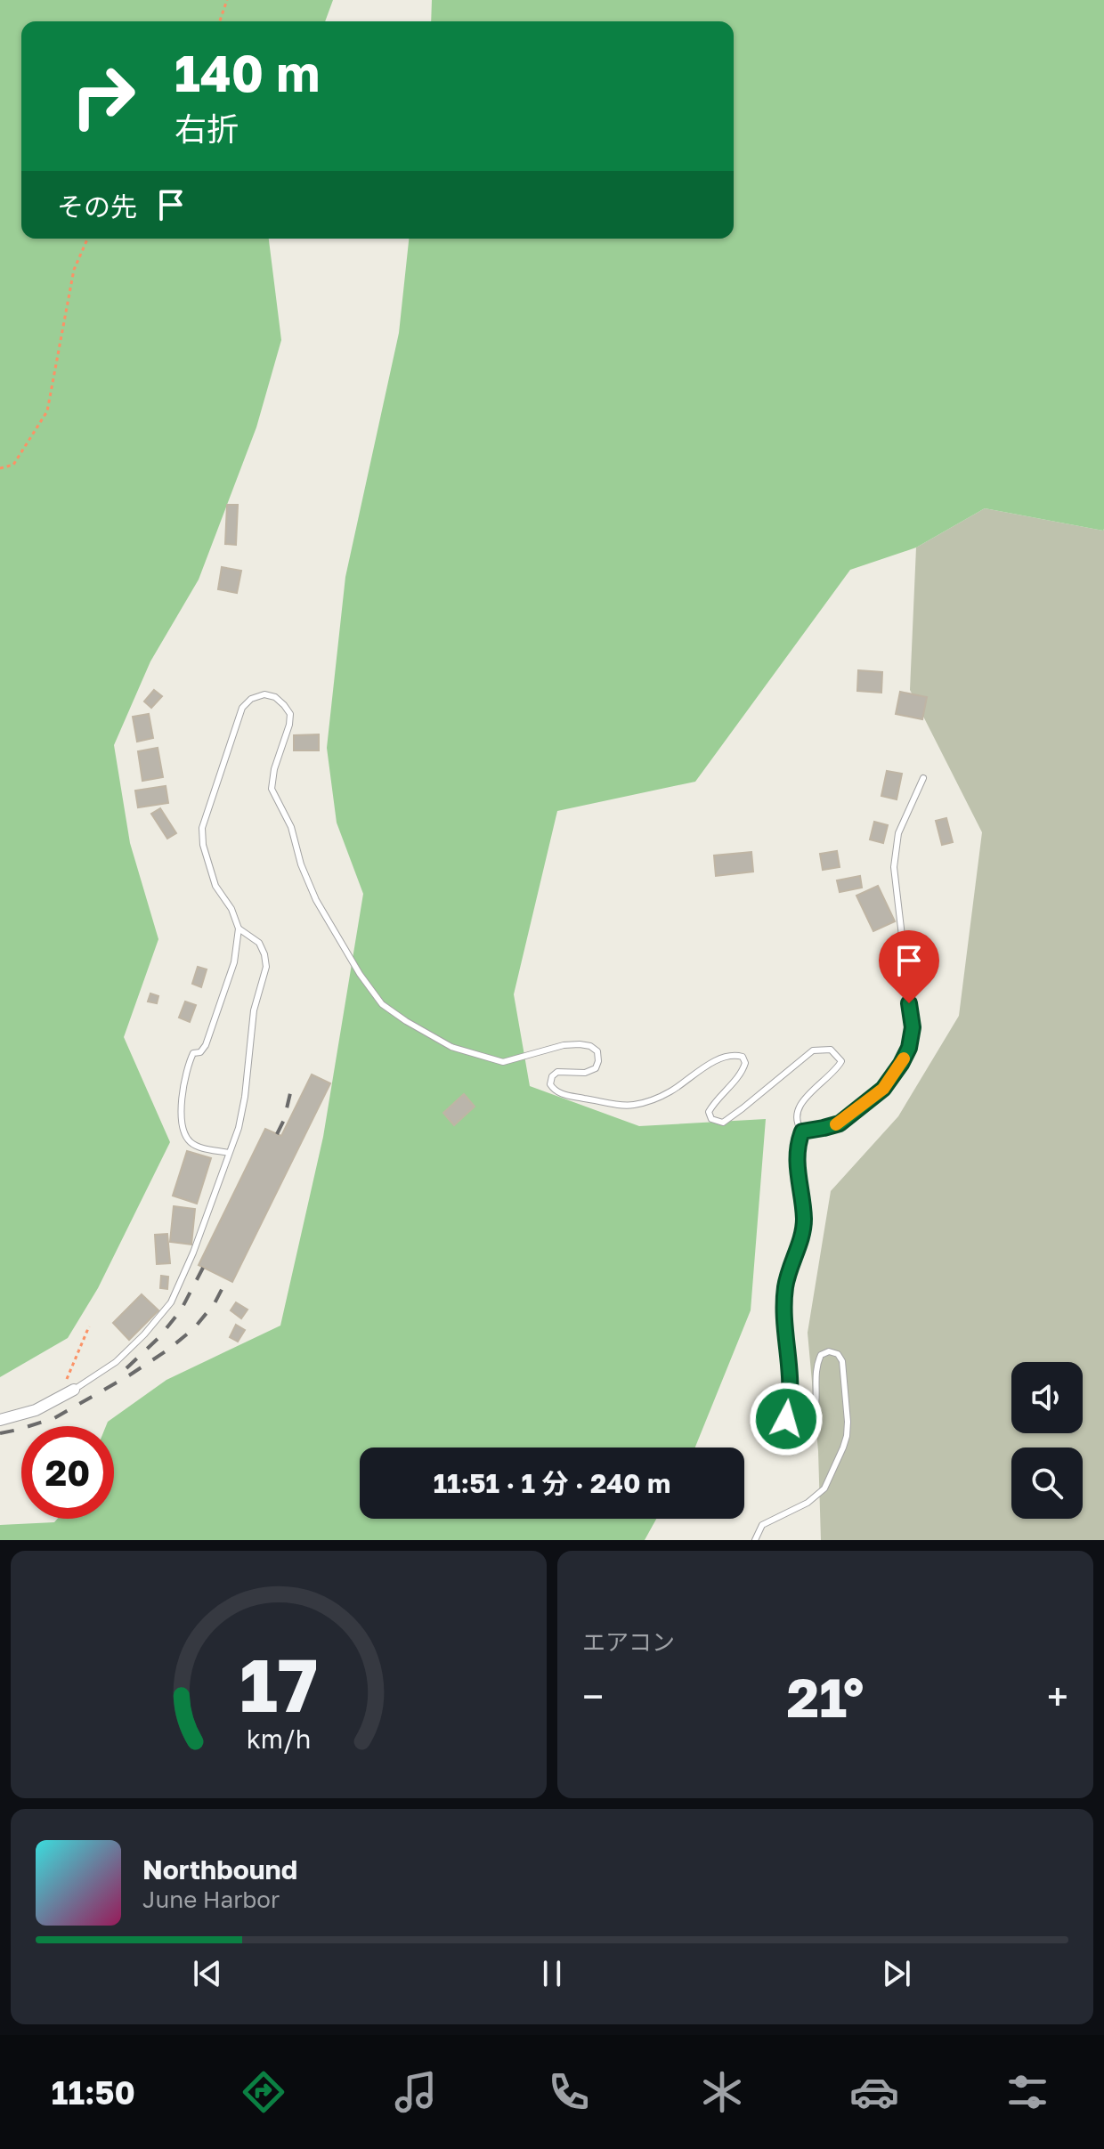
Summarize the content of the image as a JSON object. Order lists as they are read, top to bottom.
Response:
{
  "page": {
    "turn": ["140 m", "右折"],
    "then": "その先",
    "limit": "20",
    "trip": "11:51 · 1 分 · 240 m",
    "tile": "エアコン",
    "heat": ["−", "21°", "+"],
    "song": ["Northbound", "June Harbor"],
    "tabs": "11:50",
    "gauge": ["17", "km/h"]
  }
}
